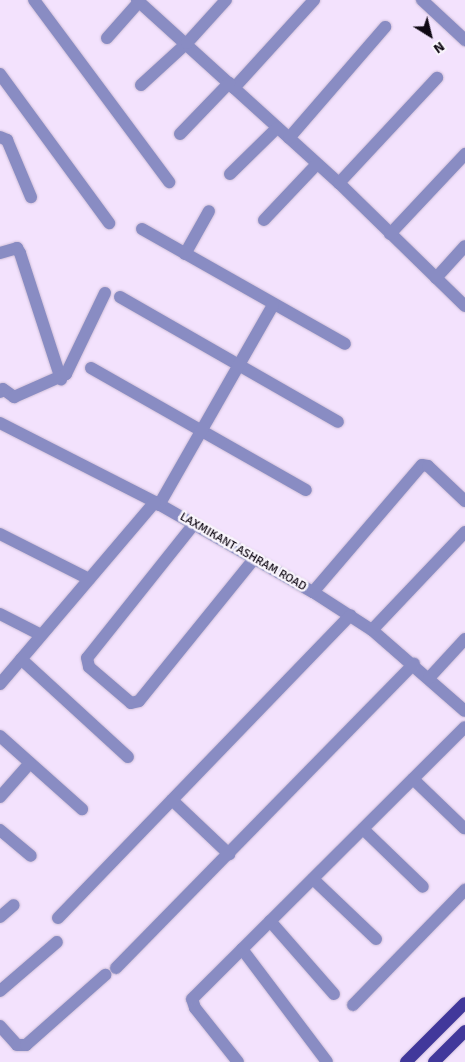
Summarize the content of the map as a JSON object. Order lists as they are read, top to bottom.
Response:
{
  "streets": {
    "street": ["LAXMIKANT ASHRAM ROAD"]
  },
  "north": "bottom right"
}
